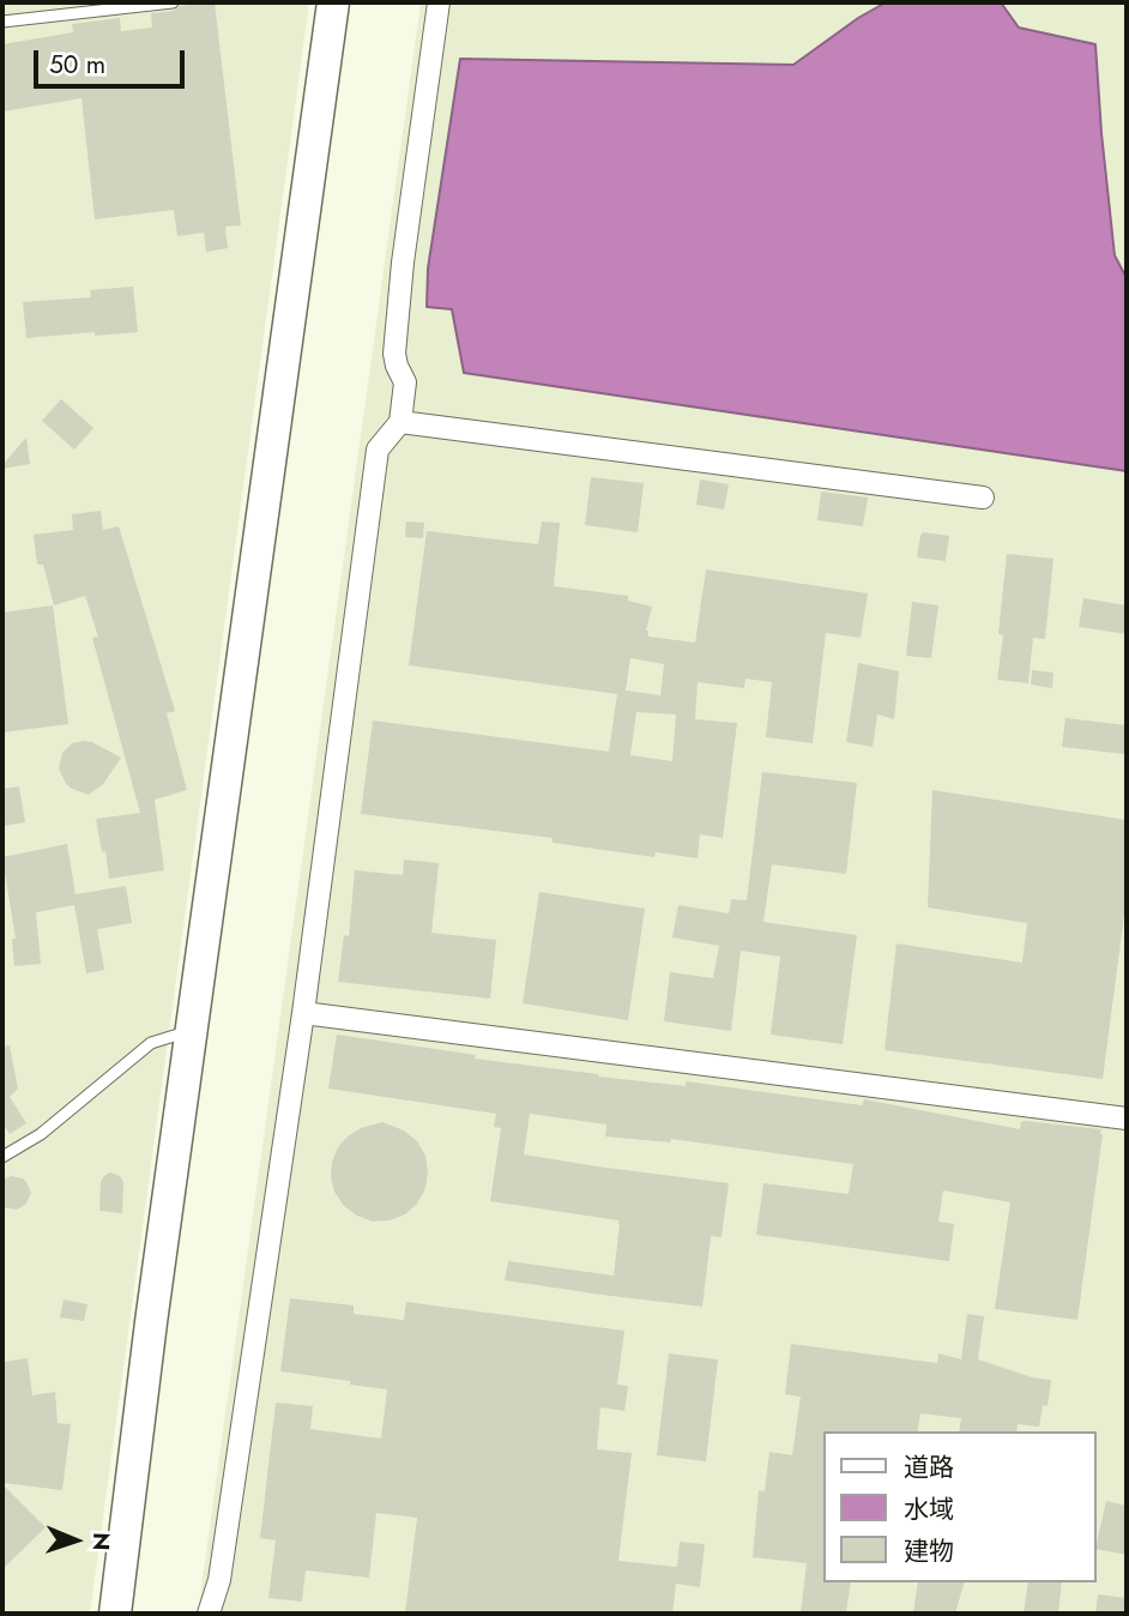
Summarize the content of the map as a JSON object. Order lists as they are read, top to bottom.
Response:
{
  "legend": ["道路", "水域", "建物"],
  "scale_bar": "50 m",
  "north": "right"
}
